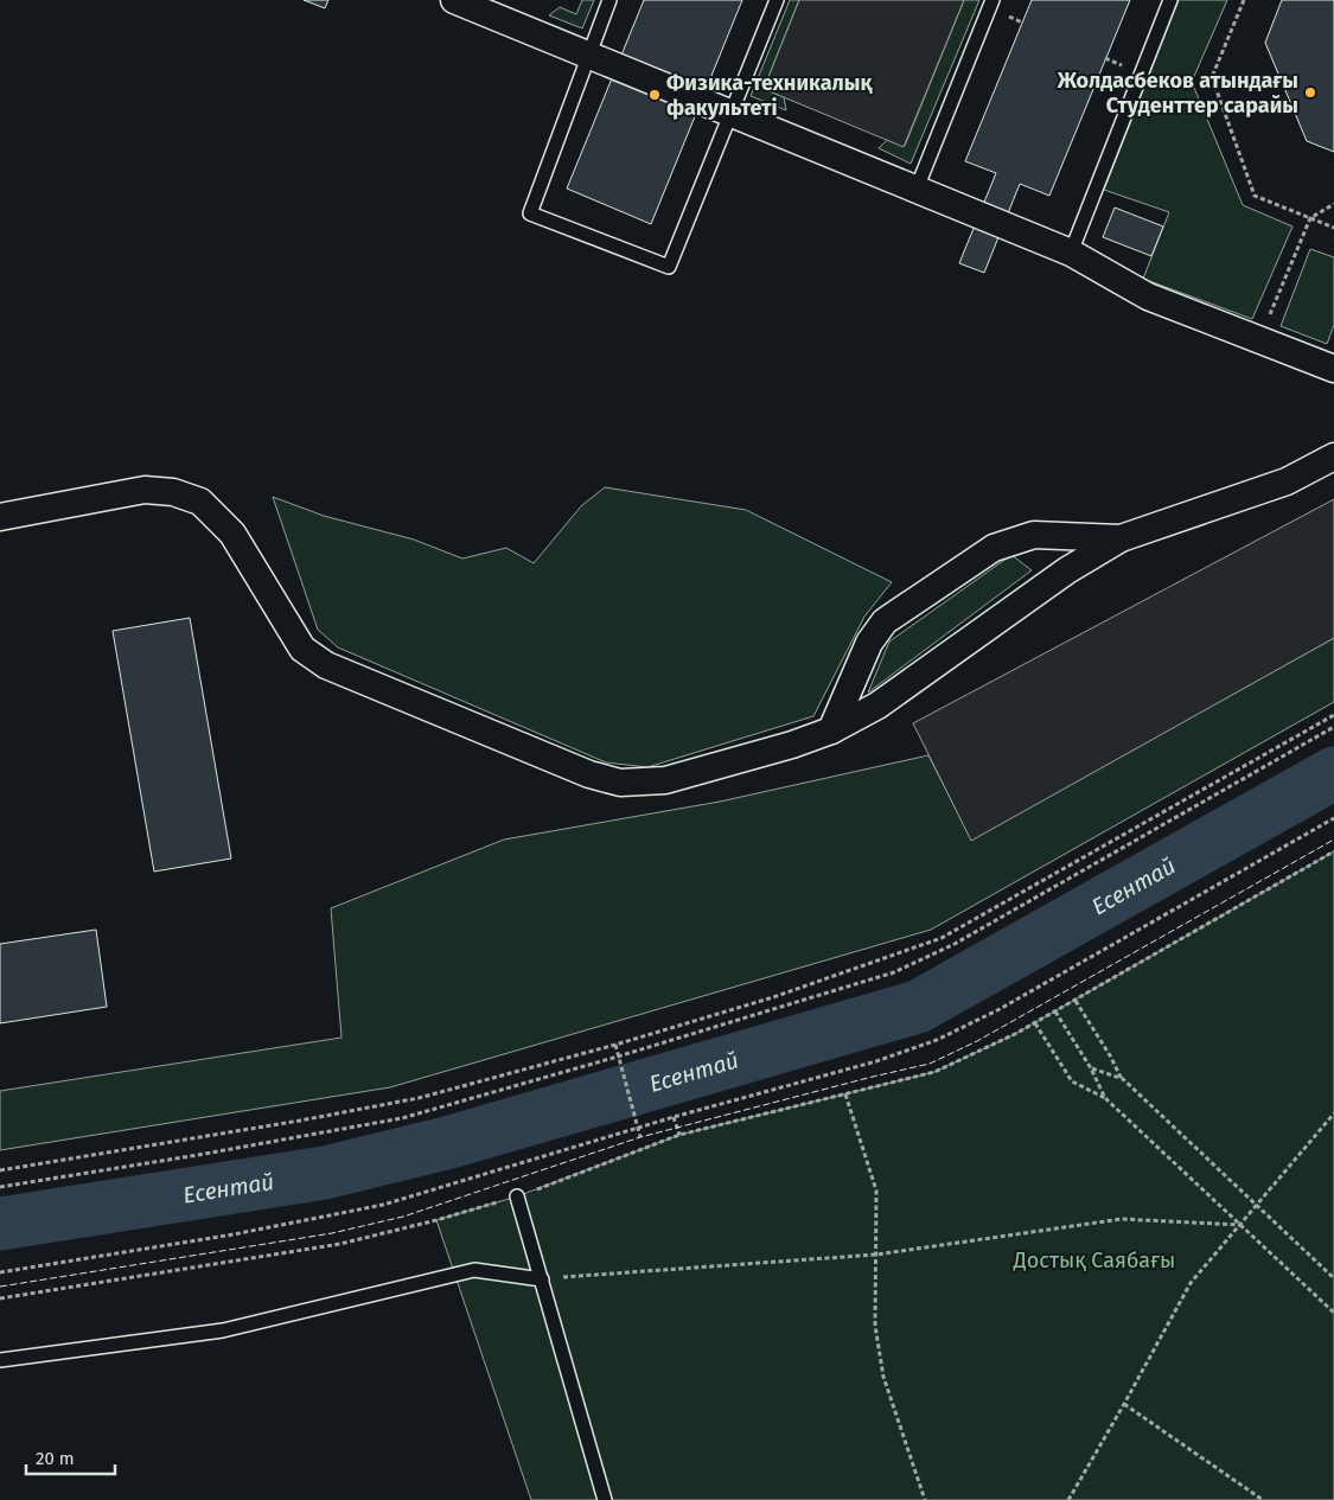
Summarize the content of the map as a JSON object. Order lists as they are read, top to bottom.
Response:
{
  "water": ["Есентай"],
  "parks": ["Достық Саябағы"],
  "places": ["Жолдасбеков атындағы Студенттер сарайы", "Физика-техникалық факультеті"],
  "scale_bar": "20 m"
}
